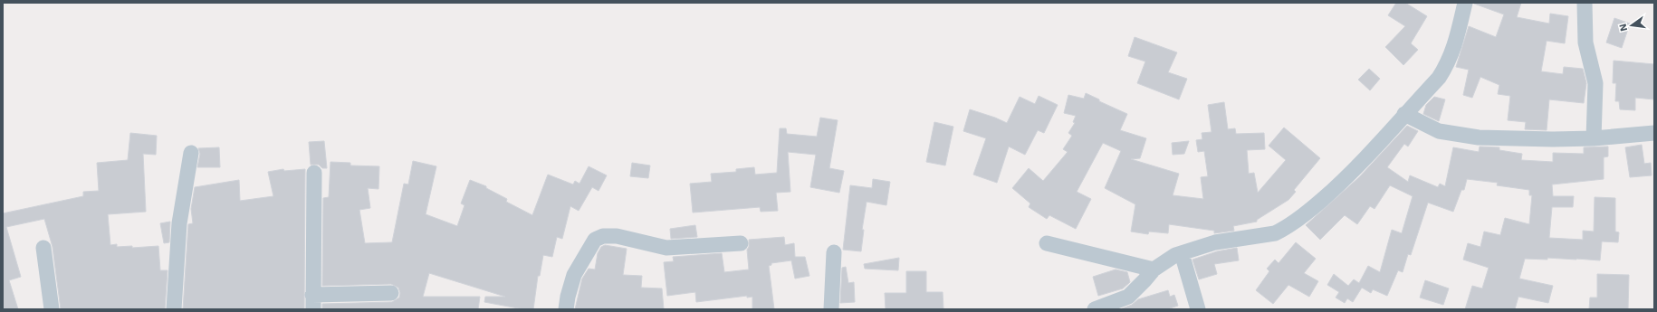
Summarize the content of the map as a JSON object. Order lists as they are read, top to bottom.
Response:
{
  "north": "left"
}
